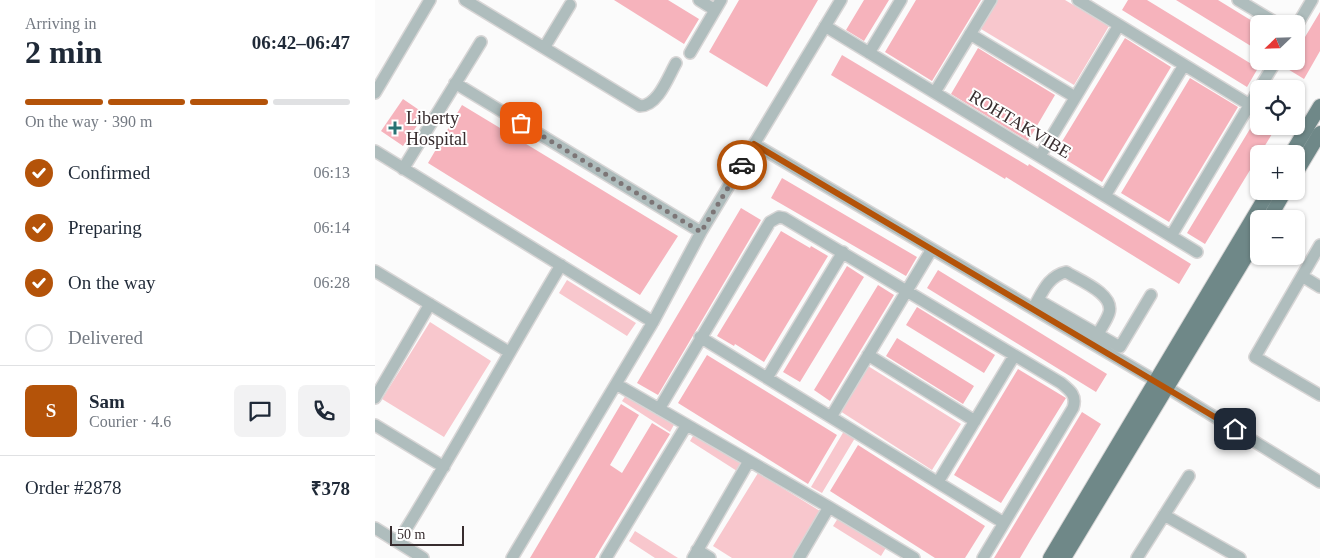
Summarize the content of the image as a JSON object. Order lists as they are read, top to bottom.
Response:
{
  "streets": {
    "street": ["ROHTAKVIBE"]
  },
  "places": {
    "health": ["Liberty Hospital"]
  },
  "scale_bar": "50 m",
  "north": "bottom left",
  "page": {
    "heading": ["2 min", "Arriving in", "06:42–06:47"],
    "panel": [
      "Sam",
      "Courier · 4.6",
      "Order #2878",
      "₹378"
    ],
    "map_buttons": ["+", "−"],
    "bar": "On the way · 390 m",
    "list": [
      ["Confirmed", "06:13"],
      ["Preparing", "06:14"],
      ["On the way", "06:28"],
      "Delivered"
    ],
    "round": "S",
    "scale": "50 m"
  }
}
